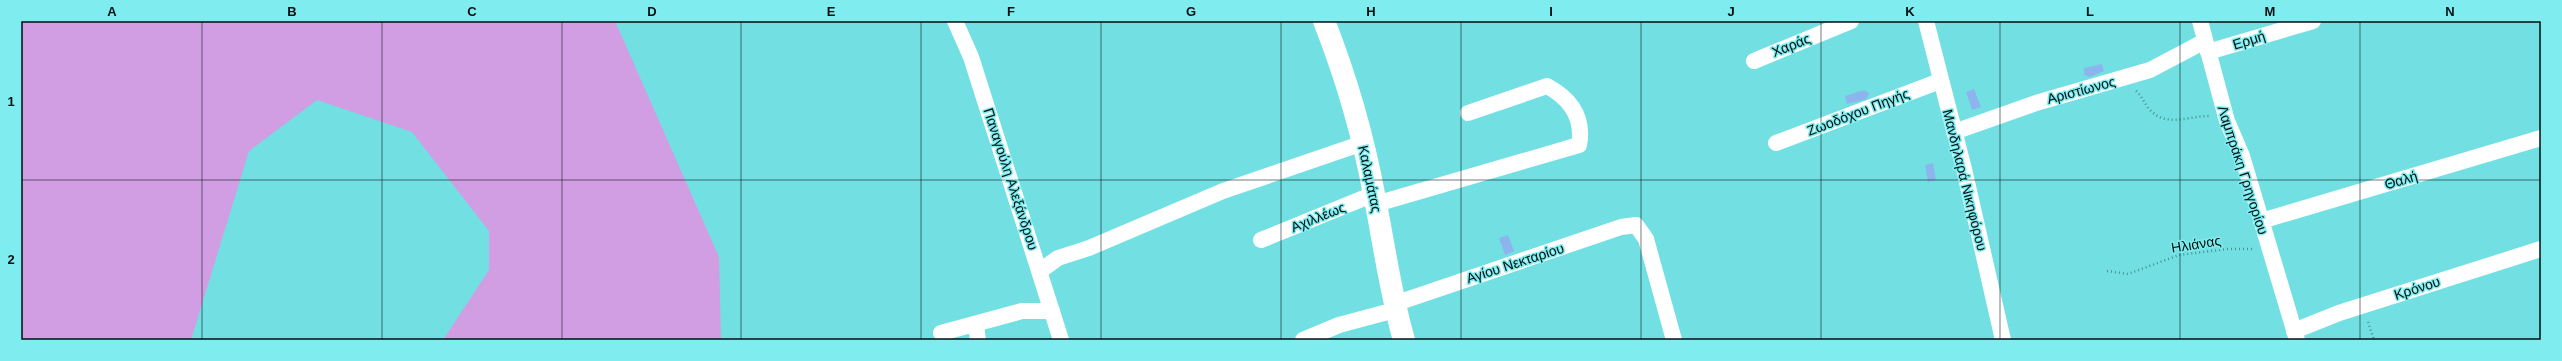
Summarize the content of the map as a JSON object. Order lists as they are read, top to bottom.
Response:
{
  "streets": {
    "street": [
      "Ερμή",
      "Χαράς",
      "Αριστίωνος",
      "Ζωοδόχου Πηγής",
      "Λαμπράκη Γρηγορίου",
      "Παναγούλη Αλεξάνδρου",
      "Καλαμάτας",
      "Μανδηλαρά Νικηφόρου",
      "Θαλή",
      "Αχιλλέως",
      "Αγίου Νεκταρίου",
      "Κρόνου"
    ],
    "path": ["Ηλιάνας"]
  },
  "crossings": [
    ["Ερμή", "Αριστίωνος"],
    ["Ερμή", "Λαμπράκη Γρηγορίου"],
    ["Αριστίωνος", "Λαμπράκη Γρηγορίου"],
    ["Αριστίωνος", "Μανδηλαρά Νικηφόρου"],
    ["Ζωοδόχου Πηγής", "Μανδηλαρά Νικηφόρου"],
    ["Λαμπράκη Γρηγορίου", "Θαλή"],
    ["Λαμπράκη Γρηγορίου", "Ηλιάνας"],
    ["Λαμπράκη Γρηγορίου", "Κρόνου"],
    ["Καλαμάτας", "Αχιλλέως"],
    ["Καλαμάτας", "Αγίου Νεκταρίου"]
  ],
  "grid": {
    "columns": [
      "A",
      "B",
      "C",
      "D",
      "E",
      "F",
      "G",
      "H",
      "I",
      "J",
      "K",
      "L",
      "M",
      "N"
    ],
    "rows": ["1", "2"]
  }
}
